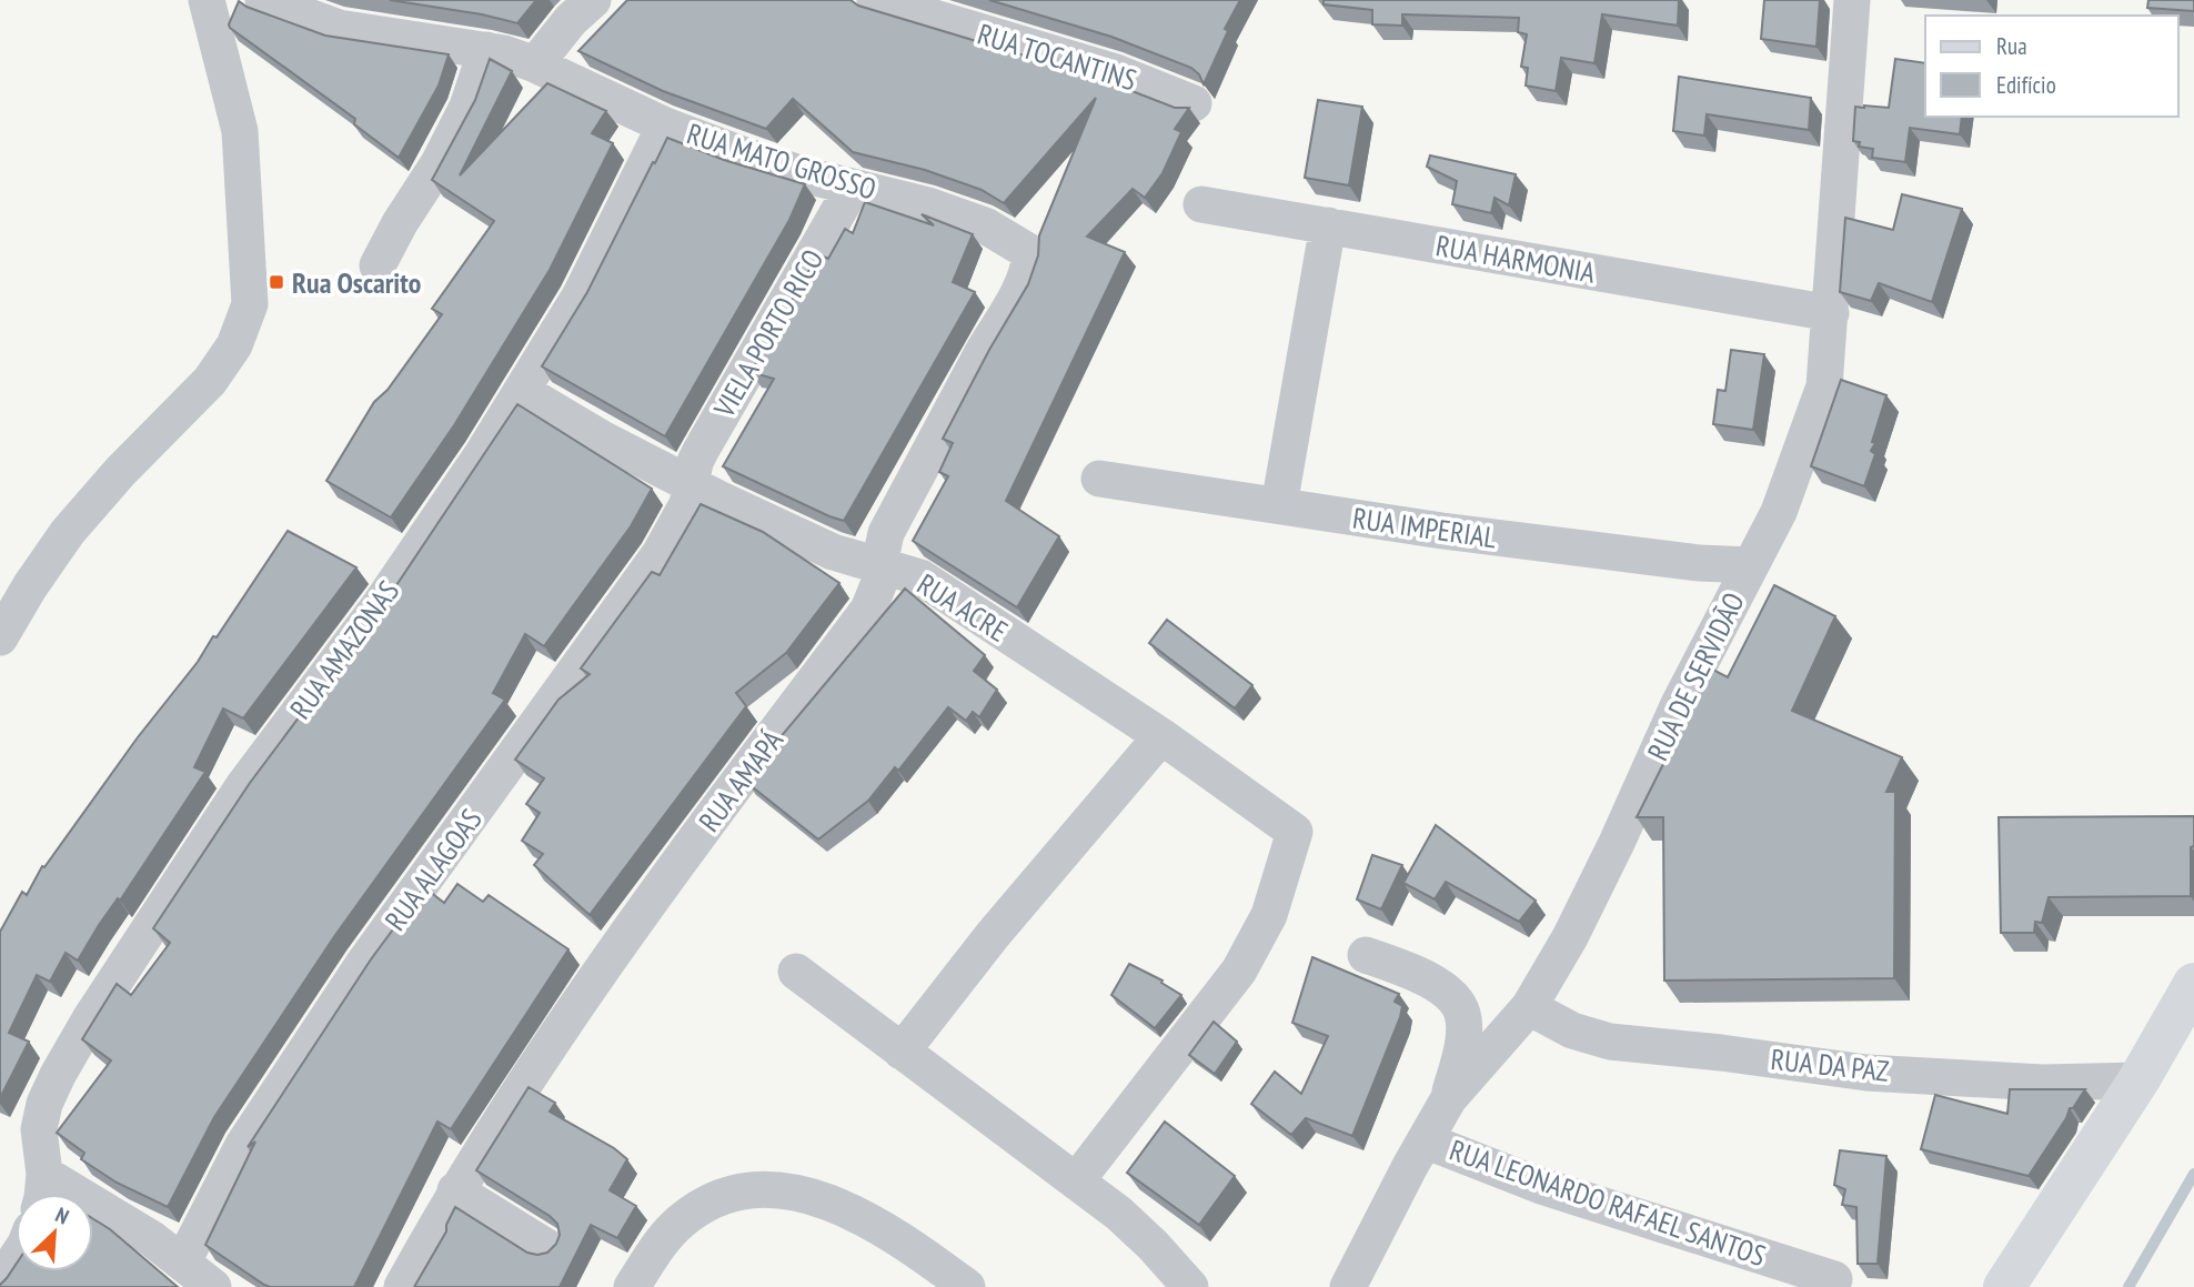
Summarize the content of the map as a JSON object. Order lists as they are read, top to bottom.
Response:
{
  "streets": {
    "street": [
      "RUA TOCANTINS",
      "RUA MATO GROSSO",
      "RUA HARMONIA",
      "VIELA PORTO RICO",
      "RUA IMPERIAL",
      "RUA ACRE",
      "RUA AMAZONAS",
      "RUA DE SERVIDÃO",
      "RUA AMAPÁ",
      "RUA ALAGOAS",
      "RUA DA PAZ",
      "RUA LEONARDO RAFAEL SANTOS"
    ]
  },
  "crossings": [
    ["RUA MATO GROSSO", "VIELA PORTO RICO"],
    ["RUA MATO GROSSO", "RUA AMAZONAS"],
    ["RUA MATO GROSSO", "RUA AMAPÁ"],
    ["RUA HARMONIA", "RUA DE SERVIDÃO"],
    ["VIELA PORTO RICO", "RUA ACRE"],
    ["VIELA PORTO RICO", "RUA ALAGOAS"],
    ["RUA IMPERIAL", "RUA DE SERVIDÃO"],
    ["RUA ACRE", "RUA AMAZONAS"],
    ["RUA ACRE", "RUA AMAPÁ"],
    ["RUA ACRE", "RUA ALAGOAS"],
    ["RUA DE SERVIDÃO", "RUA DA PAZ"],
    ["RUA DE SERVIDÃO", "RUA LEONARDO RAFAEL SANTOS"]
  ],
  "places": {
    "transit": ["Rua Oscarito"]
  },
  "legend": ["Rua", "Edifício"],
  "north": "top right"
}
